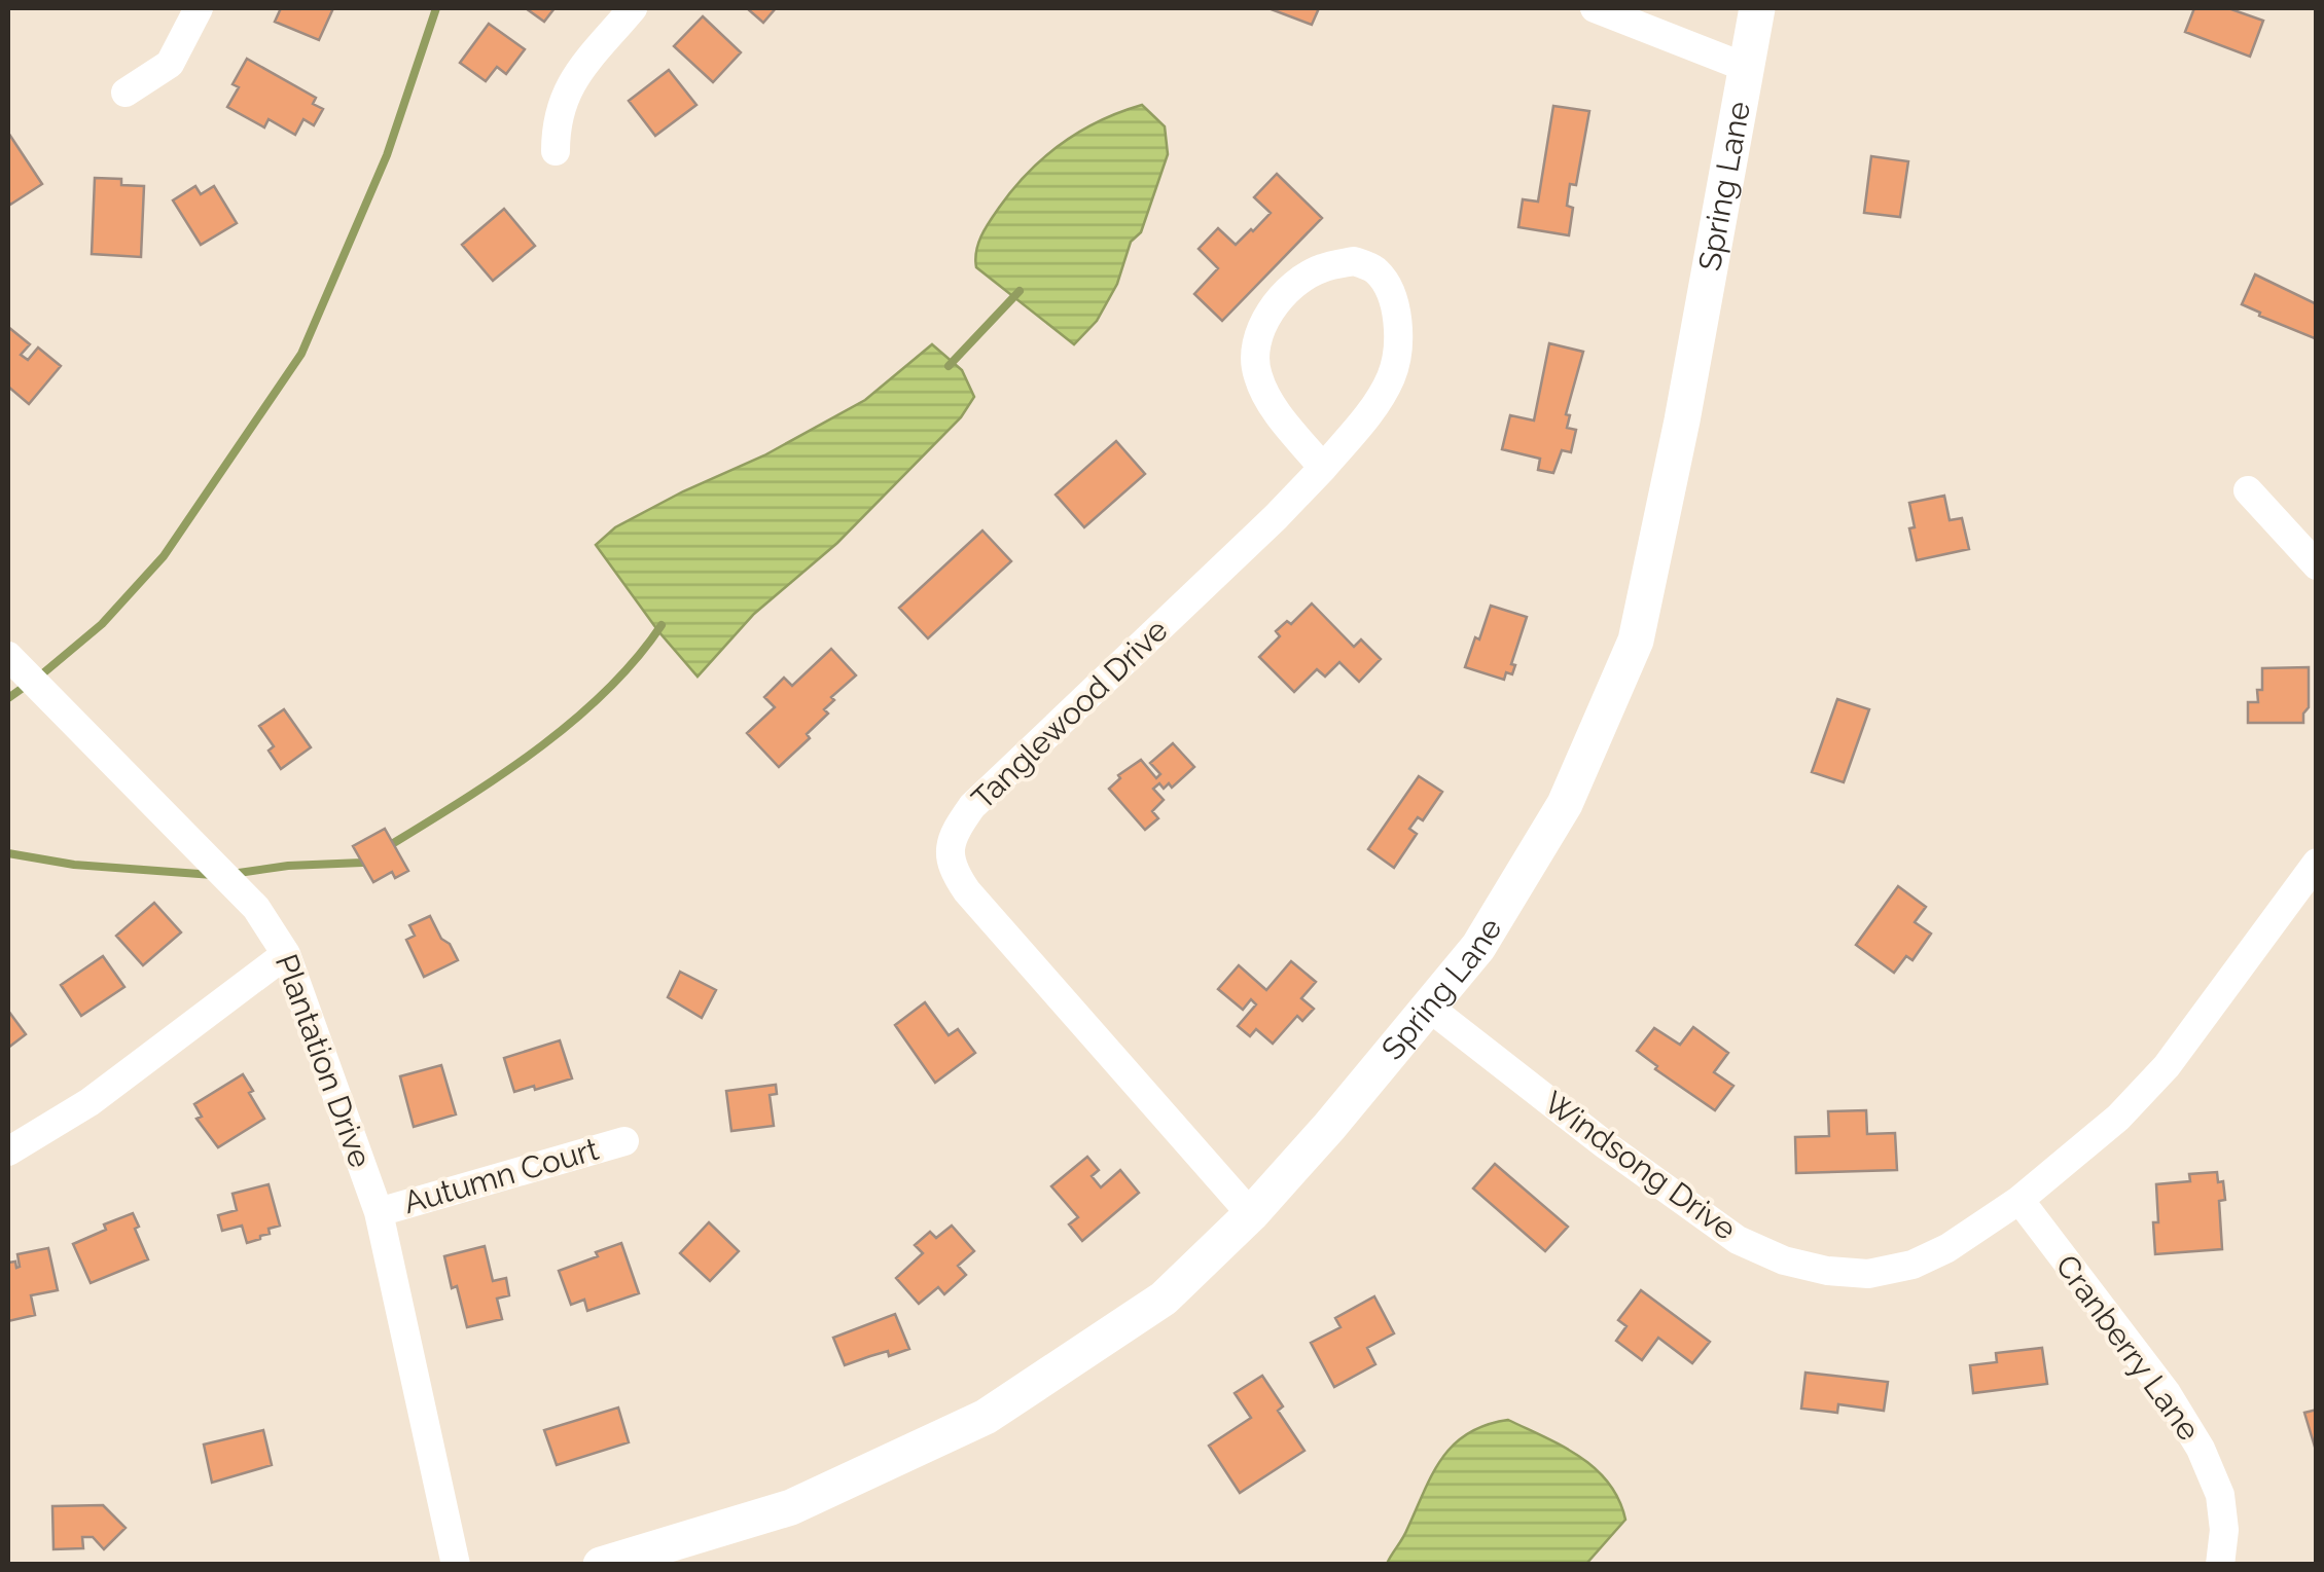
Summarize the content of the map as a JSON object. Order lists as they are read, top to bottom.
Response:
{
  "streets": {
    "street": [
      "Spring Lane",
      "Tanglewood Drive",
      "Plantation Drive",
      "Windsong Drive",
      "Autumn Court",
      "Cranberry Lane"
    ]
  },
  "crossings": [
    ["Spring Lane", "Tanglewood Drive"],
    ["Spring Lane", "Windsong Drive"],
    ["Plantation Drive", "Autumn Court"],
    ["Windsong Drive", "Cranberry Lane"]
  ]
}
